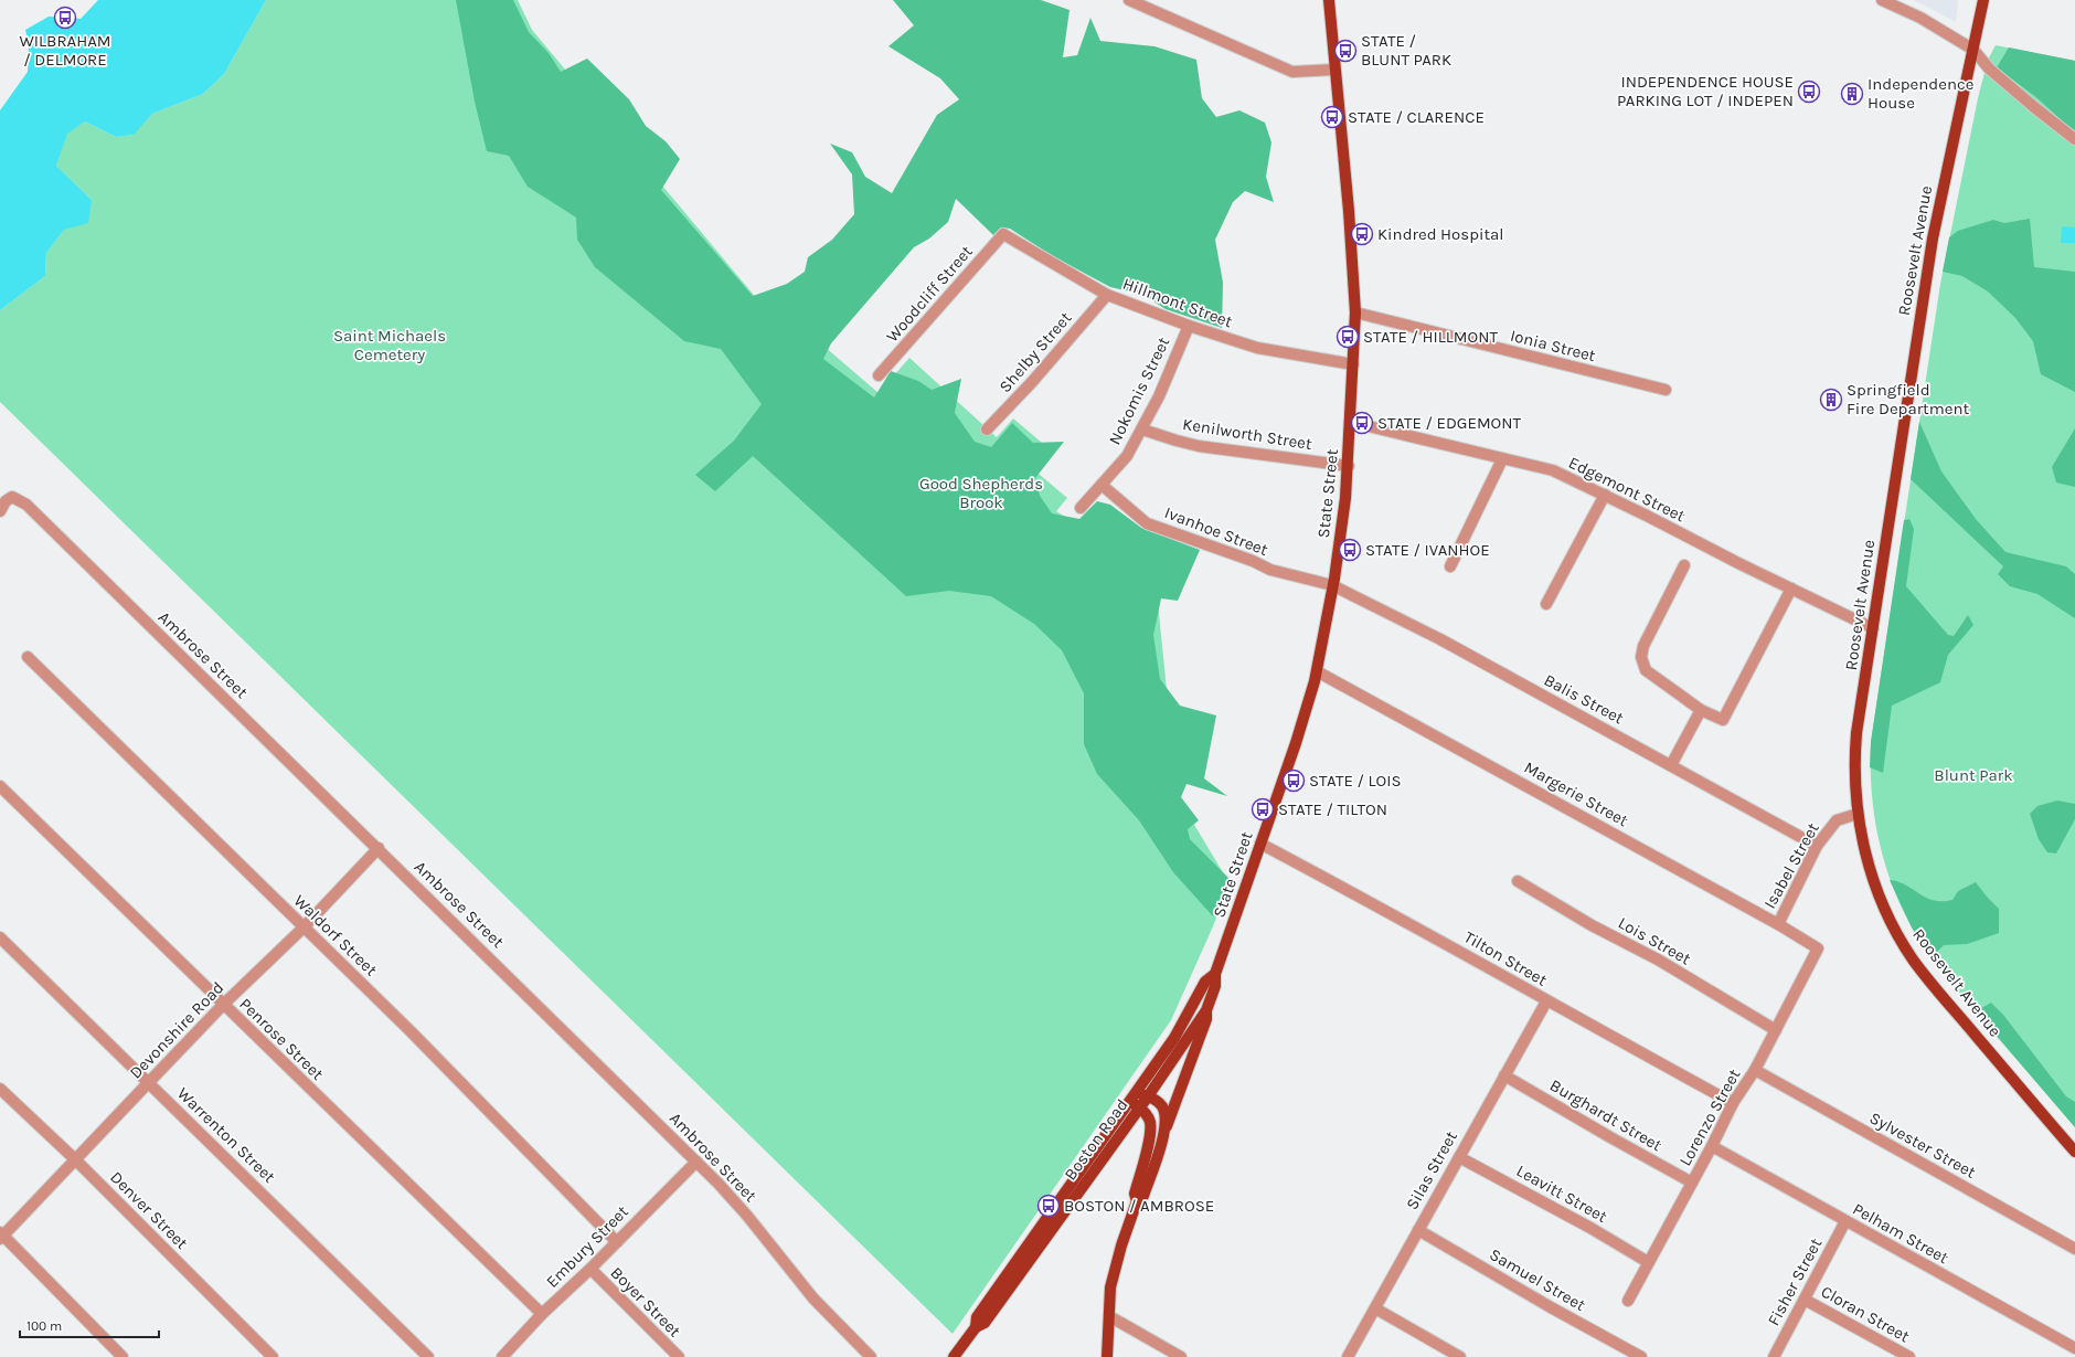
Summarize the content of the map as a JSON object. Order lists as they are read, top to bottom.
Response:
{
  "streets": {
    "main road": ["Roosevelt Avenue", "State Street", "Boston Road"],
    "street": [
      "Woodcliff Street",
      "Hillmont Street",
      "Ionia Street",
      "Shelby Street",
      "Nokomis Street",
      "Kenilworth Street",
      "Edgemont Street",
      "Ivanhoe Street",
      "Ambrose Street",
      "Balis Street",
      "Margerie Street",
      "Isabel Street",
      "Waldorf Street",
      "Lois Street",
      "Tilton Street",
      "Devonshire Road",
      "Penrose Street",
      "Burghardt Street",
      "Lorenzo Street",
      "Warrenton Street",
      "Sylvester Street",
      "Silas Street",
      "Leavitt Street",
      "Denver Street",
      "Pelham Street",
      "Embury Street",
      "Samuel Street",
      "Fisher Street",
      "Boyer Street",
      "Cloran Street"
    ]
  },
  "crossings": [
    ["Roosevelt Avenue", "Edgemont Street"],
    ["Roosevelt Avenue", "Isabel Street"],
    ["Woodcliff Street", "Hillmont Street"],
    ["Hillmont Street", "Shelby Street"],
    ["Hillmont Street", "Nokomis Street"],
    ["Hillmont Street", "State Street"],
    ["Ionia Street", "State Street"],
    ["Nokomis Street", "Kenilworth Street"],
    ["Nokomis Street", "Ivanhoe Street"],
    ["Kenilworth Street", "State Street"],
    ["Edgemont Street", "State Street"],
    ["State Street", "Ivanhoe Street"],
    ["State Street", "Balis Street"],
    ["State Street", "Margerie Street"],
    ["State Street", "Tilton Street"],
    ["State Street", "Boston Road"],
    ["Ivanhoe Street", "Balis Street"],
    ["Ambrose Street", "Devonshire Road"],
    ["Ambrose Street", "Embury Street"],
    ["Balis Street", "Isabel Street"],
    ["Margerie Street", "Isabel Street"],
    ["Margerie Street", "Lorenzo Street"],
    ["Waldorf Street", "Devonshire Road"],
    ["Waldorf Street", "Embury Street"],
    ["Lois Street", "Lorenzo Street"],
    ["Tilton Street", "Lorenzo Street"],
    ["Tilton Street", "Silas Street"],
    ["Devonshire Road", "Penrose Street"],
    ["Devonshire Road", "Warrenton Street"],
    ["Devonshire Road", "Denver Street"],
    ["Penrose Street", "Embury Street"],
    ["Burghardt Street", "Lorenzo Street"],
    ["Burghardt Street", "Silas Street"],
    ["Lorenzo Street", "Sylvester Street"],
    ["Lorenzo Street", "Leavitt Street"],
    ["Lorenzo Street", "Pelham Street"],
    ["Silas Street", "Leavitt Street"],
    ["Silas Street", "Samuel Street"],
    ["Pelham Street", "Fisher Street"],
    ["Embury Street", "Boyer Street"],
    ["Fisher Street", "Cloran Street"]
  ],
  "parks": ["Saint Michaels Cemetery", "Good Shepherds Brook", "Blunt Park"],
  "places": {
    "bus stop": [
      "WILBRAHAM / DELMORE",
      "STATE / BLUNT PARK",
      "INDEPENDENCE HOUSE PARKING LOT / INDEPEN",
      "STATE / CLARENCE",
      "Kindred Hospital",
      "STATE / HILLMONT",
      "STATE / EDGEMONT",
      "STATE / IVANHOE",
      "STATE / LOIS",
      "STATE / TILTON",
      "BOSTON / AMBROSE"
    ],
    "building": ["Independence House", "Springfield Fire Department"]
  },
  "scale_bar": "100 m"
}
